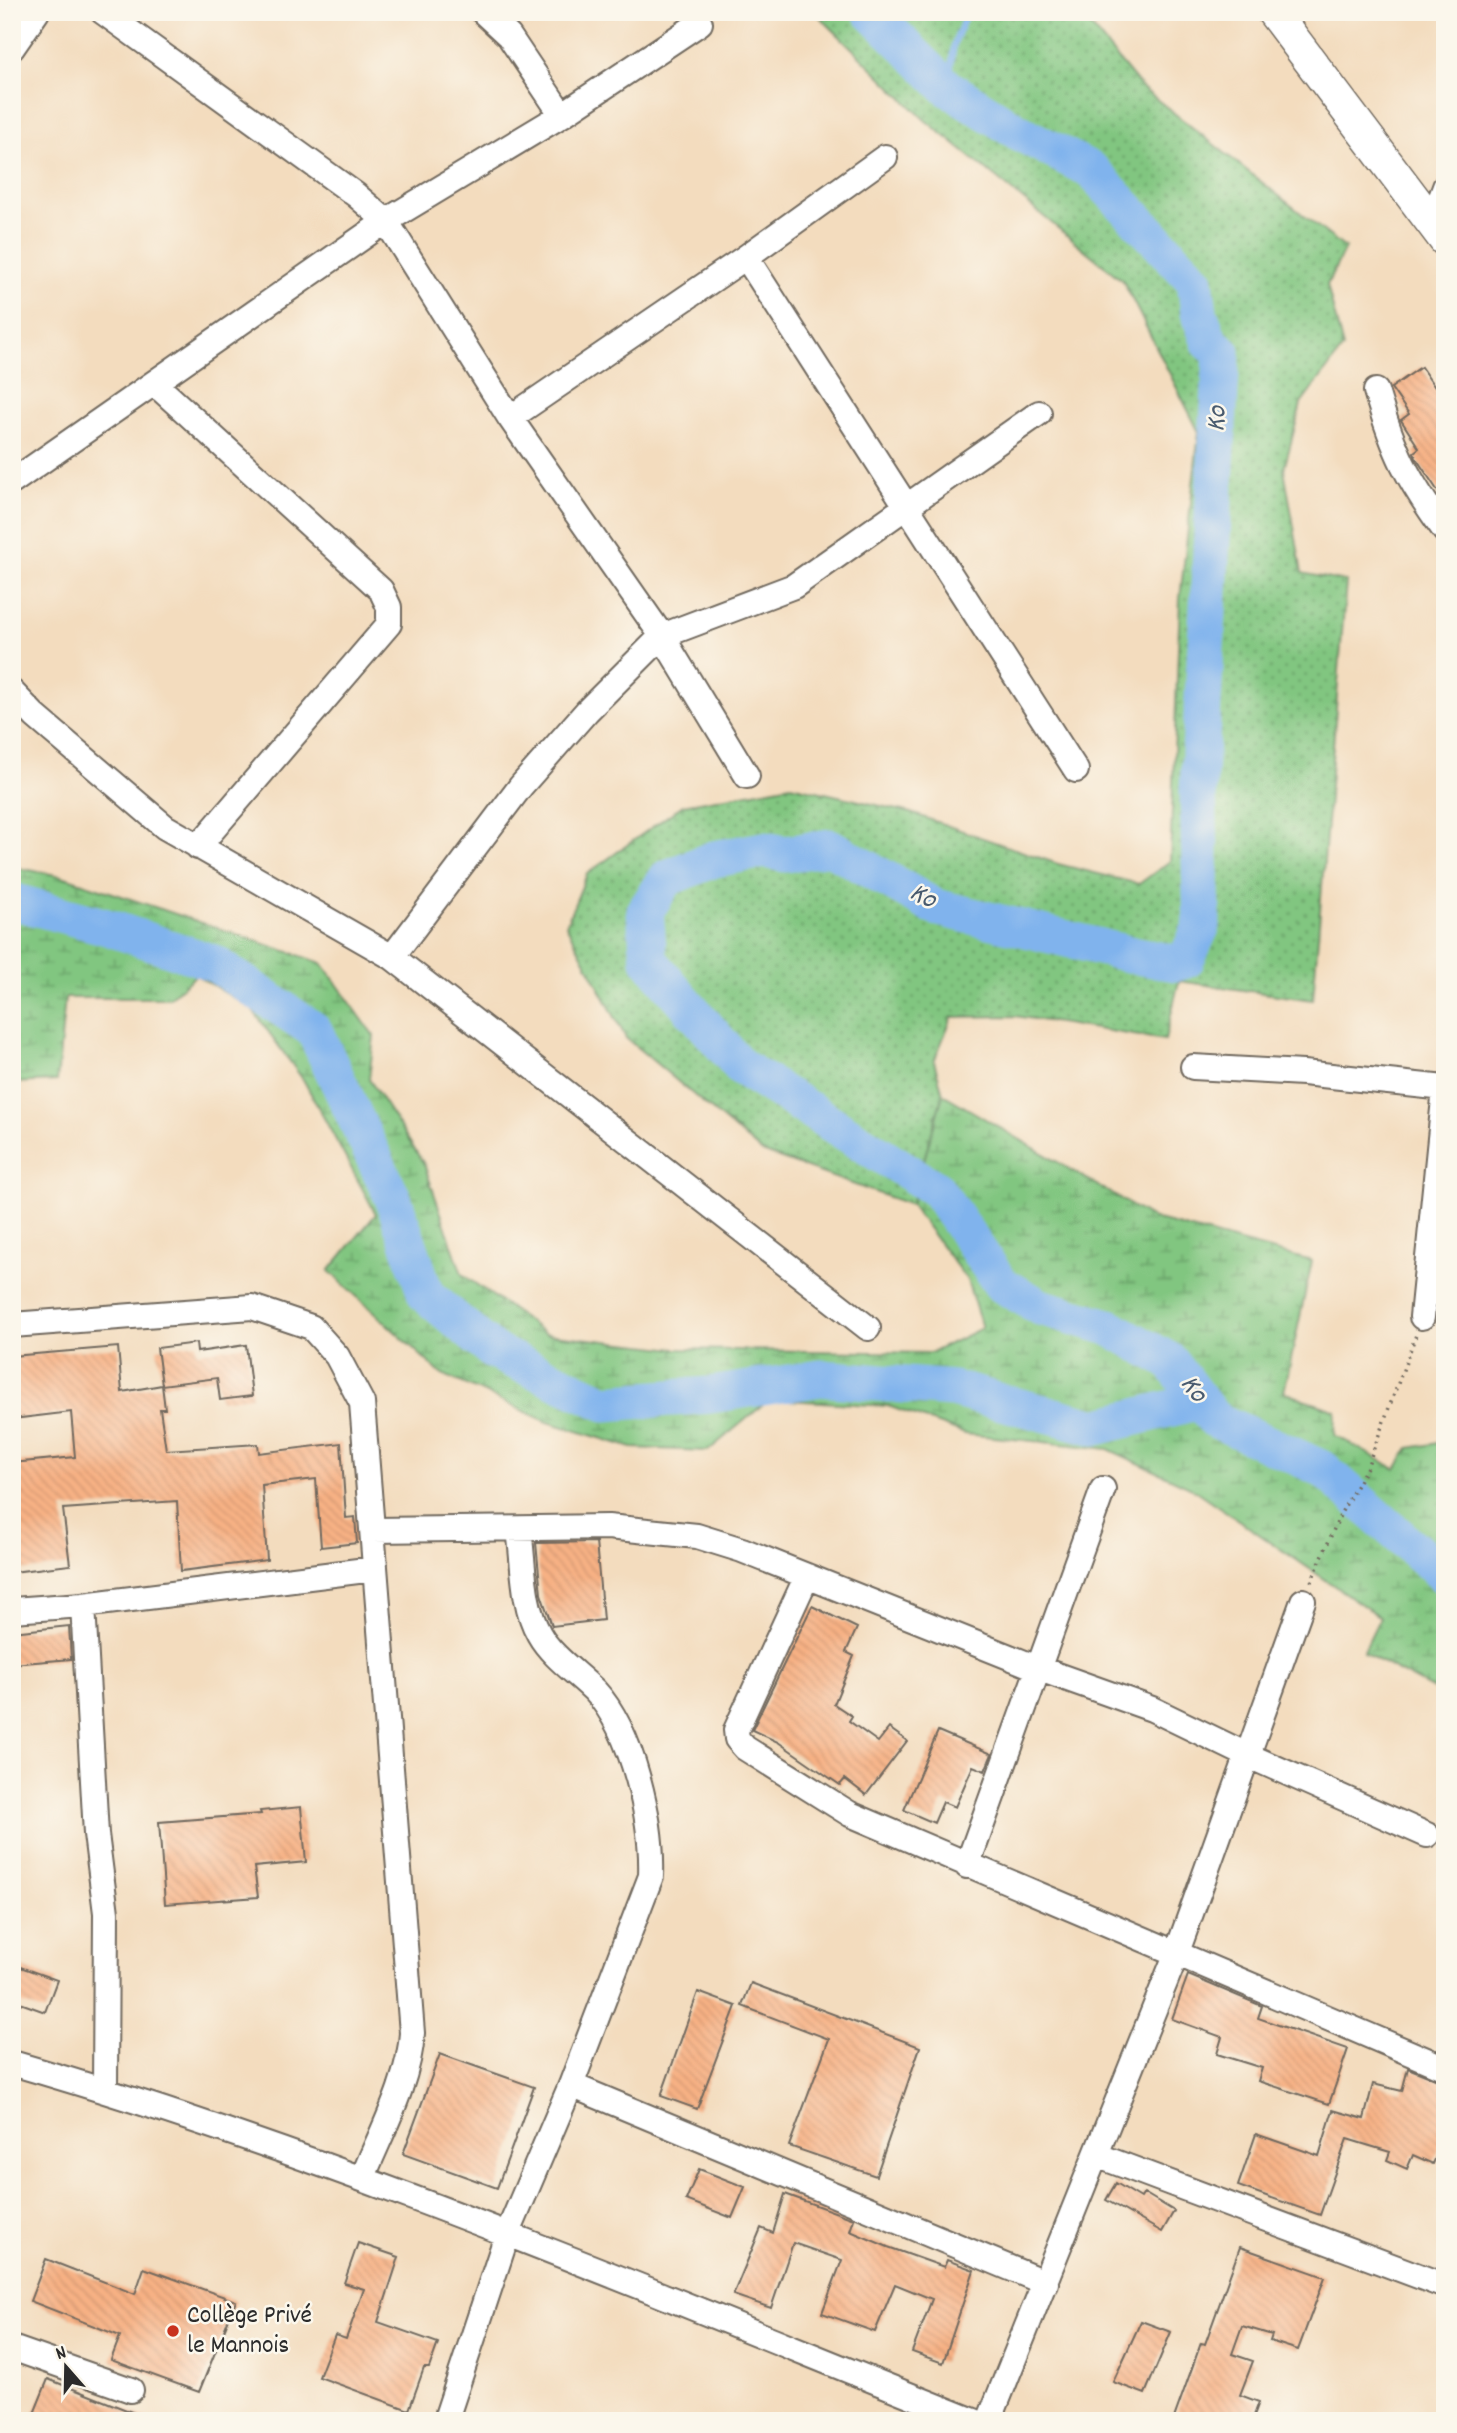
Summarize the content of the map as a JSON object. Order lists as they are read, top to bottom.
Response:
{
  "water": ["Ko"],
  "places": ["Collège Privé le Mannois"],
  "north": "top"
}
